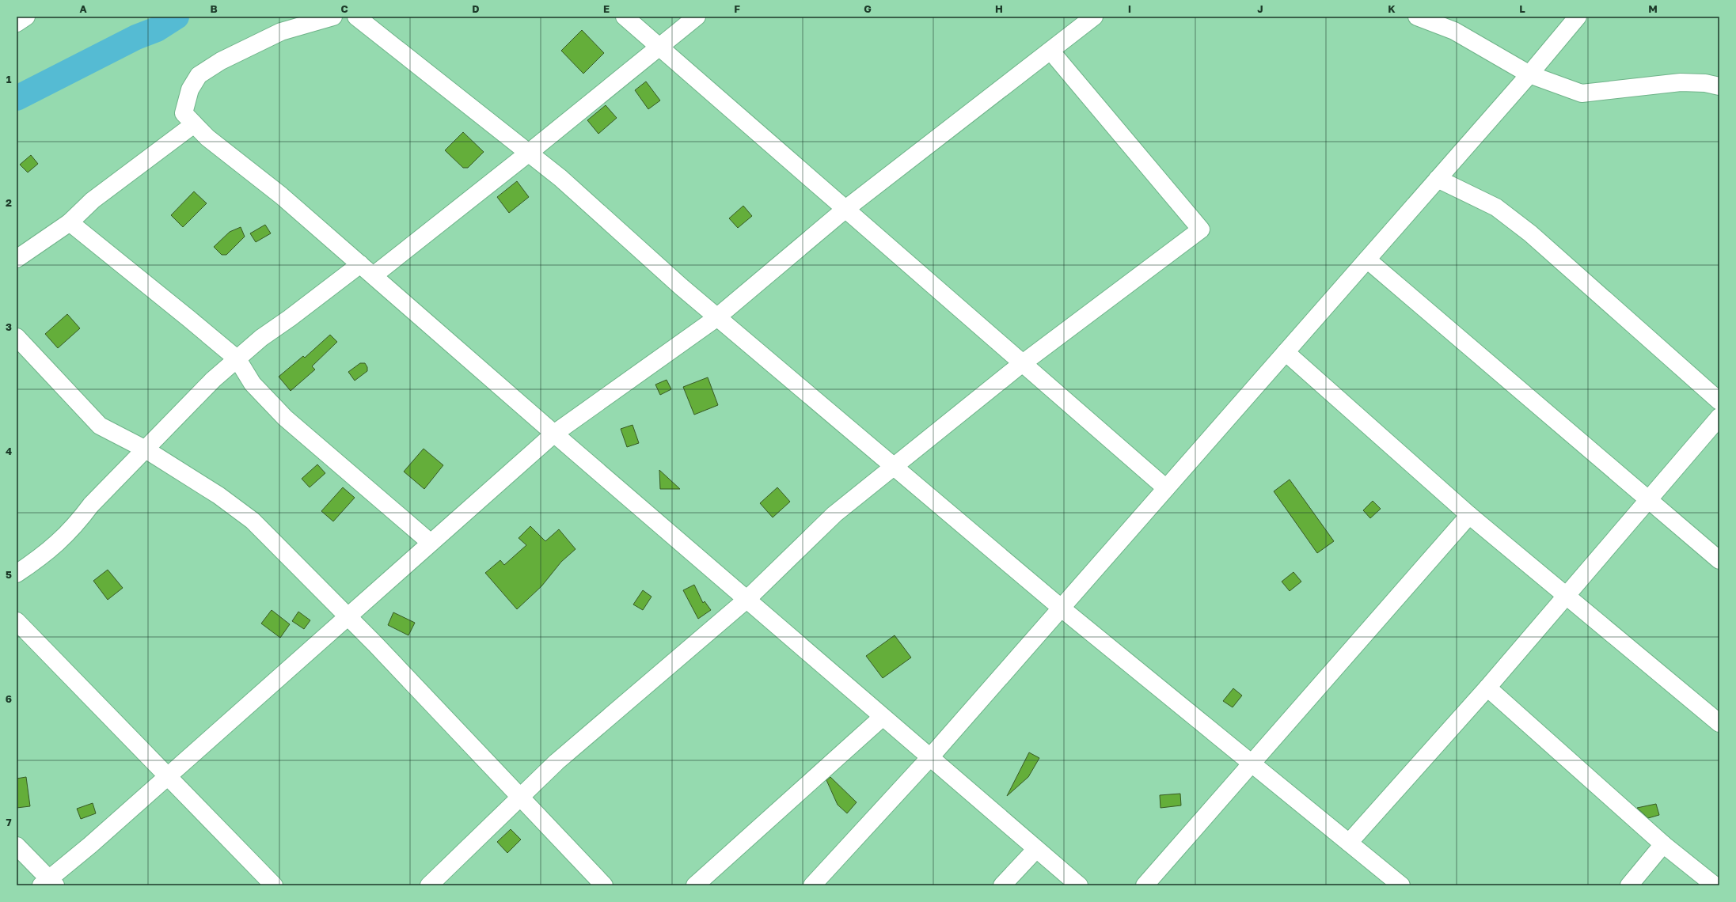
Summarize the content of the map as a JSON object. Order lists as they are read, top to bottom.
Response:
{
  "grid": {
    "columns": [
      "A",
      "B",
      "C",
      "D",
      "E",
      "F",
      "G",
      "H",
      "I",
      "J",
      "K",
      "L",
      "M"
    ],
    "rows": [
      "1",
      "2",
      "3",
      "4",
      "5",
      "6",
      "7"
    ]
  }
}
